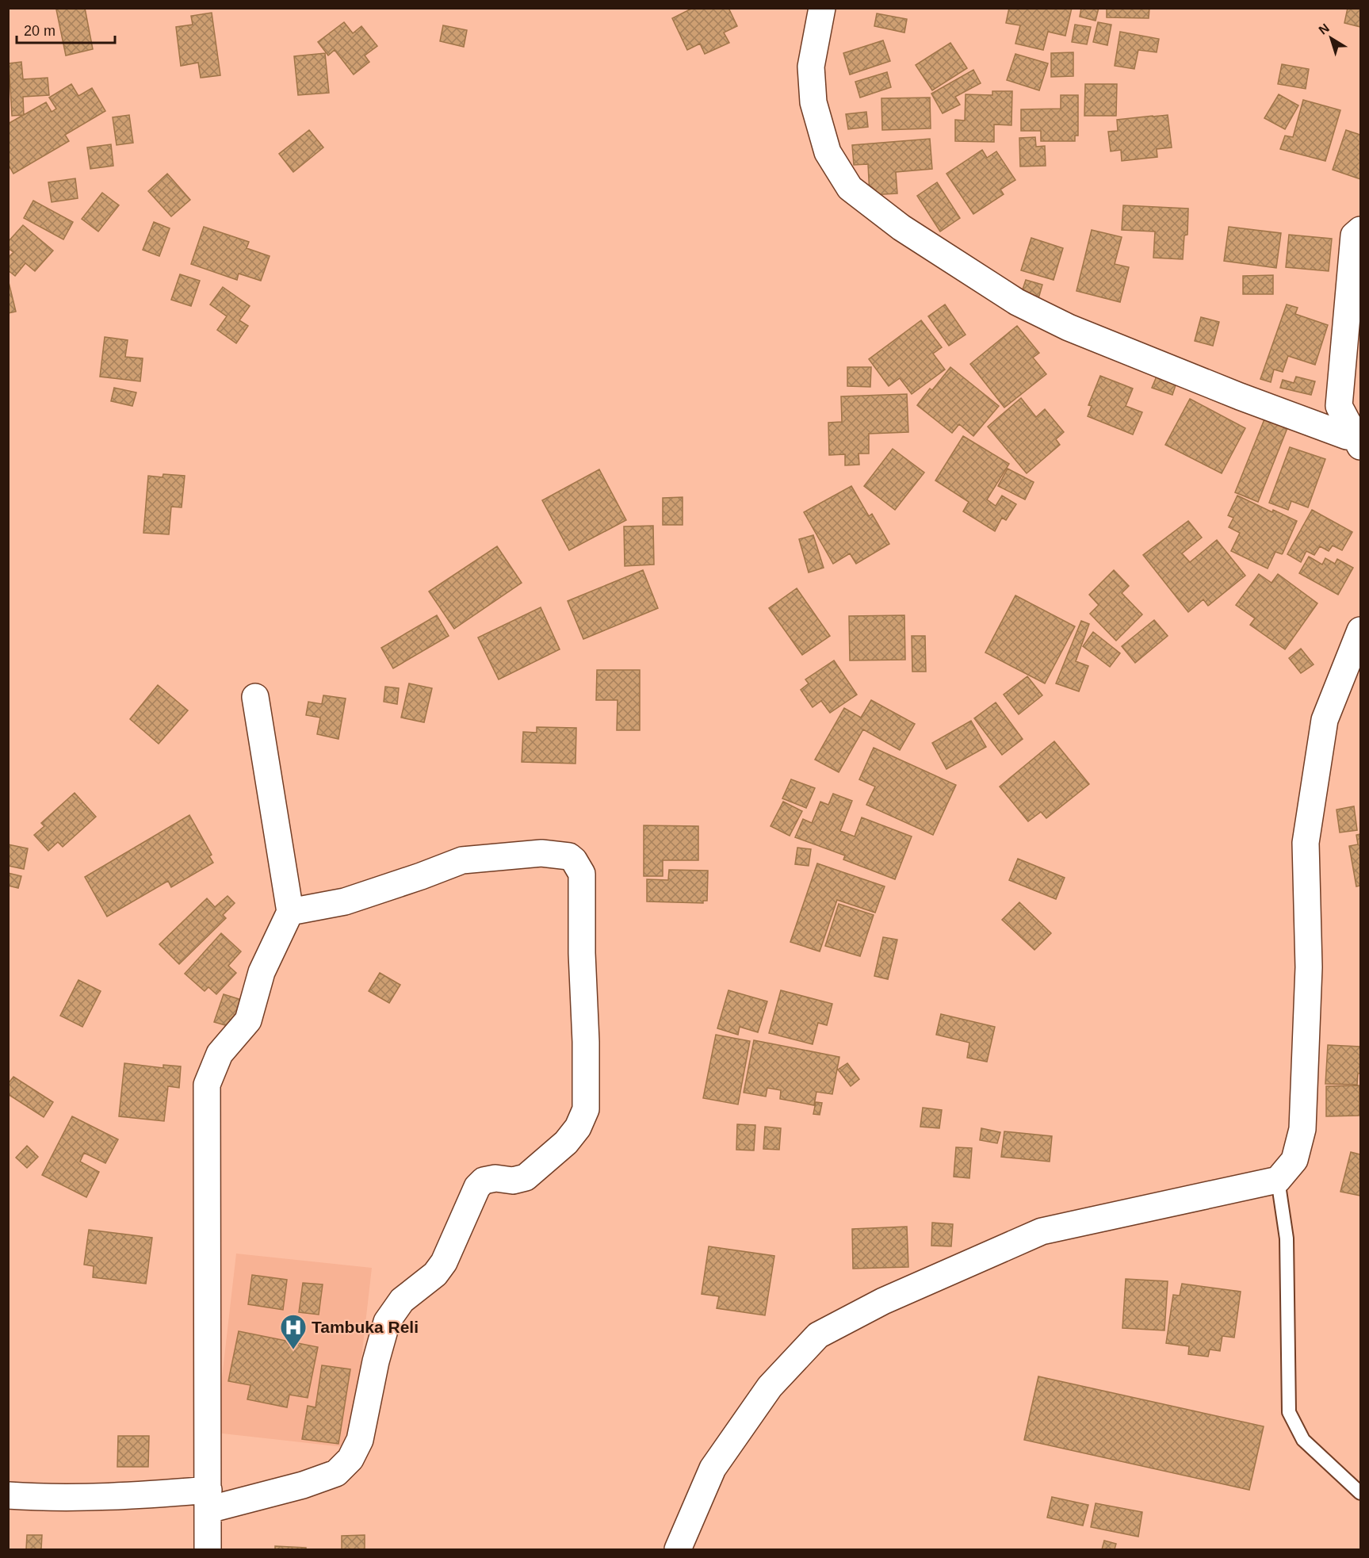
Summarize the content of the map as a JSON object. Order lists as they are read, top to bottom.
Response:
{
  "places": {
    "hospital": ["Tambuka Reli"]
  },
  "scale_bar": "20 m",
  "north": "top left"
}
